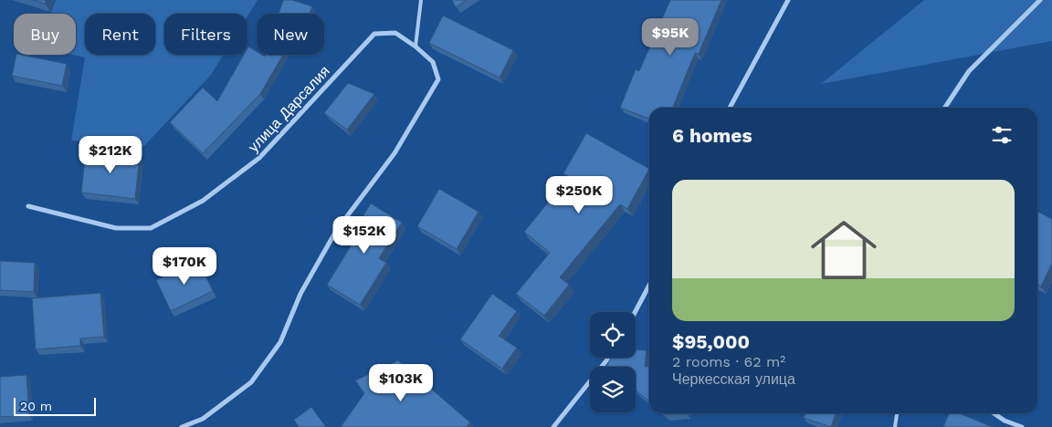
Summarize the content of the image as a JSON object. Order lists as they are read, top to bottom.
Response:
{
  "streets": {
    "street": ["улица Дарсалия"]
  },
  "scale_bar": "20 m",
  "page": {
    "chip": [
      "Buy",
      "Rent",
      "Filters",
      "New"
    ],
    "price": [
      "$95K",
      "$212K",
      "$250K",
      "$152K",
      "$170K",
      "$103K"
    ],
    "heading": "6 homes",
    "list": [
      {
        "name": "$95,000",
        "note": "2 rooms · 62 m² · Черкесская улица"
      }
    ],
    "scale": "20 m"
  }
}
